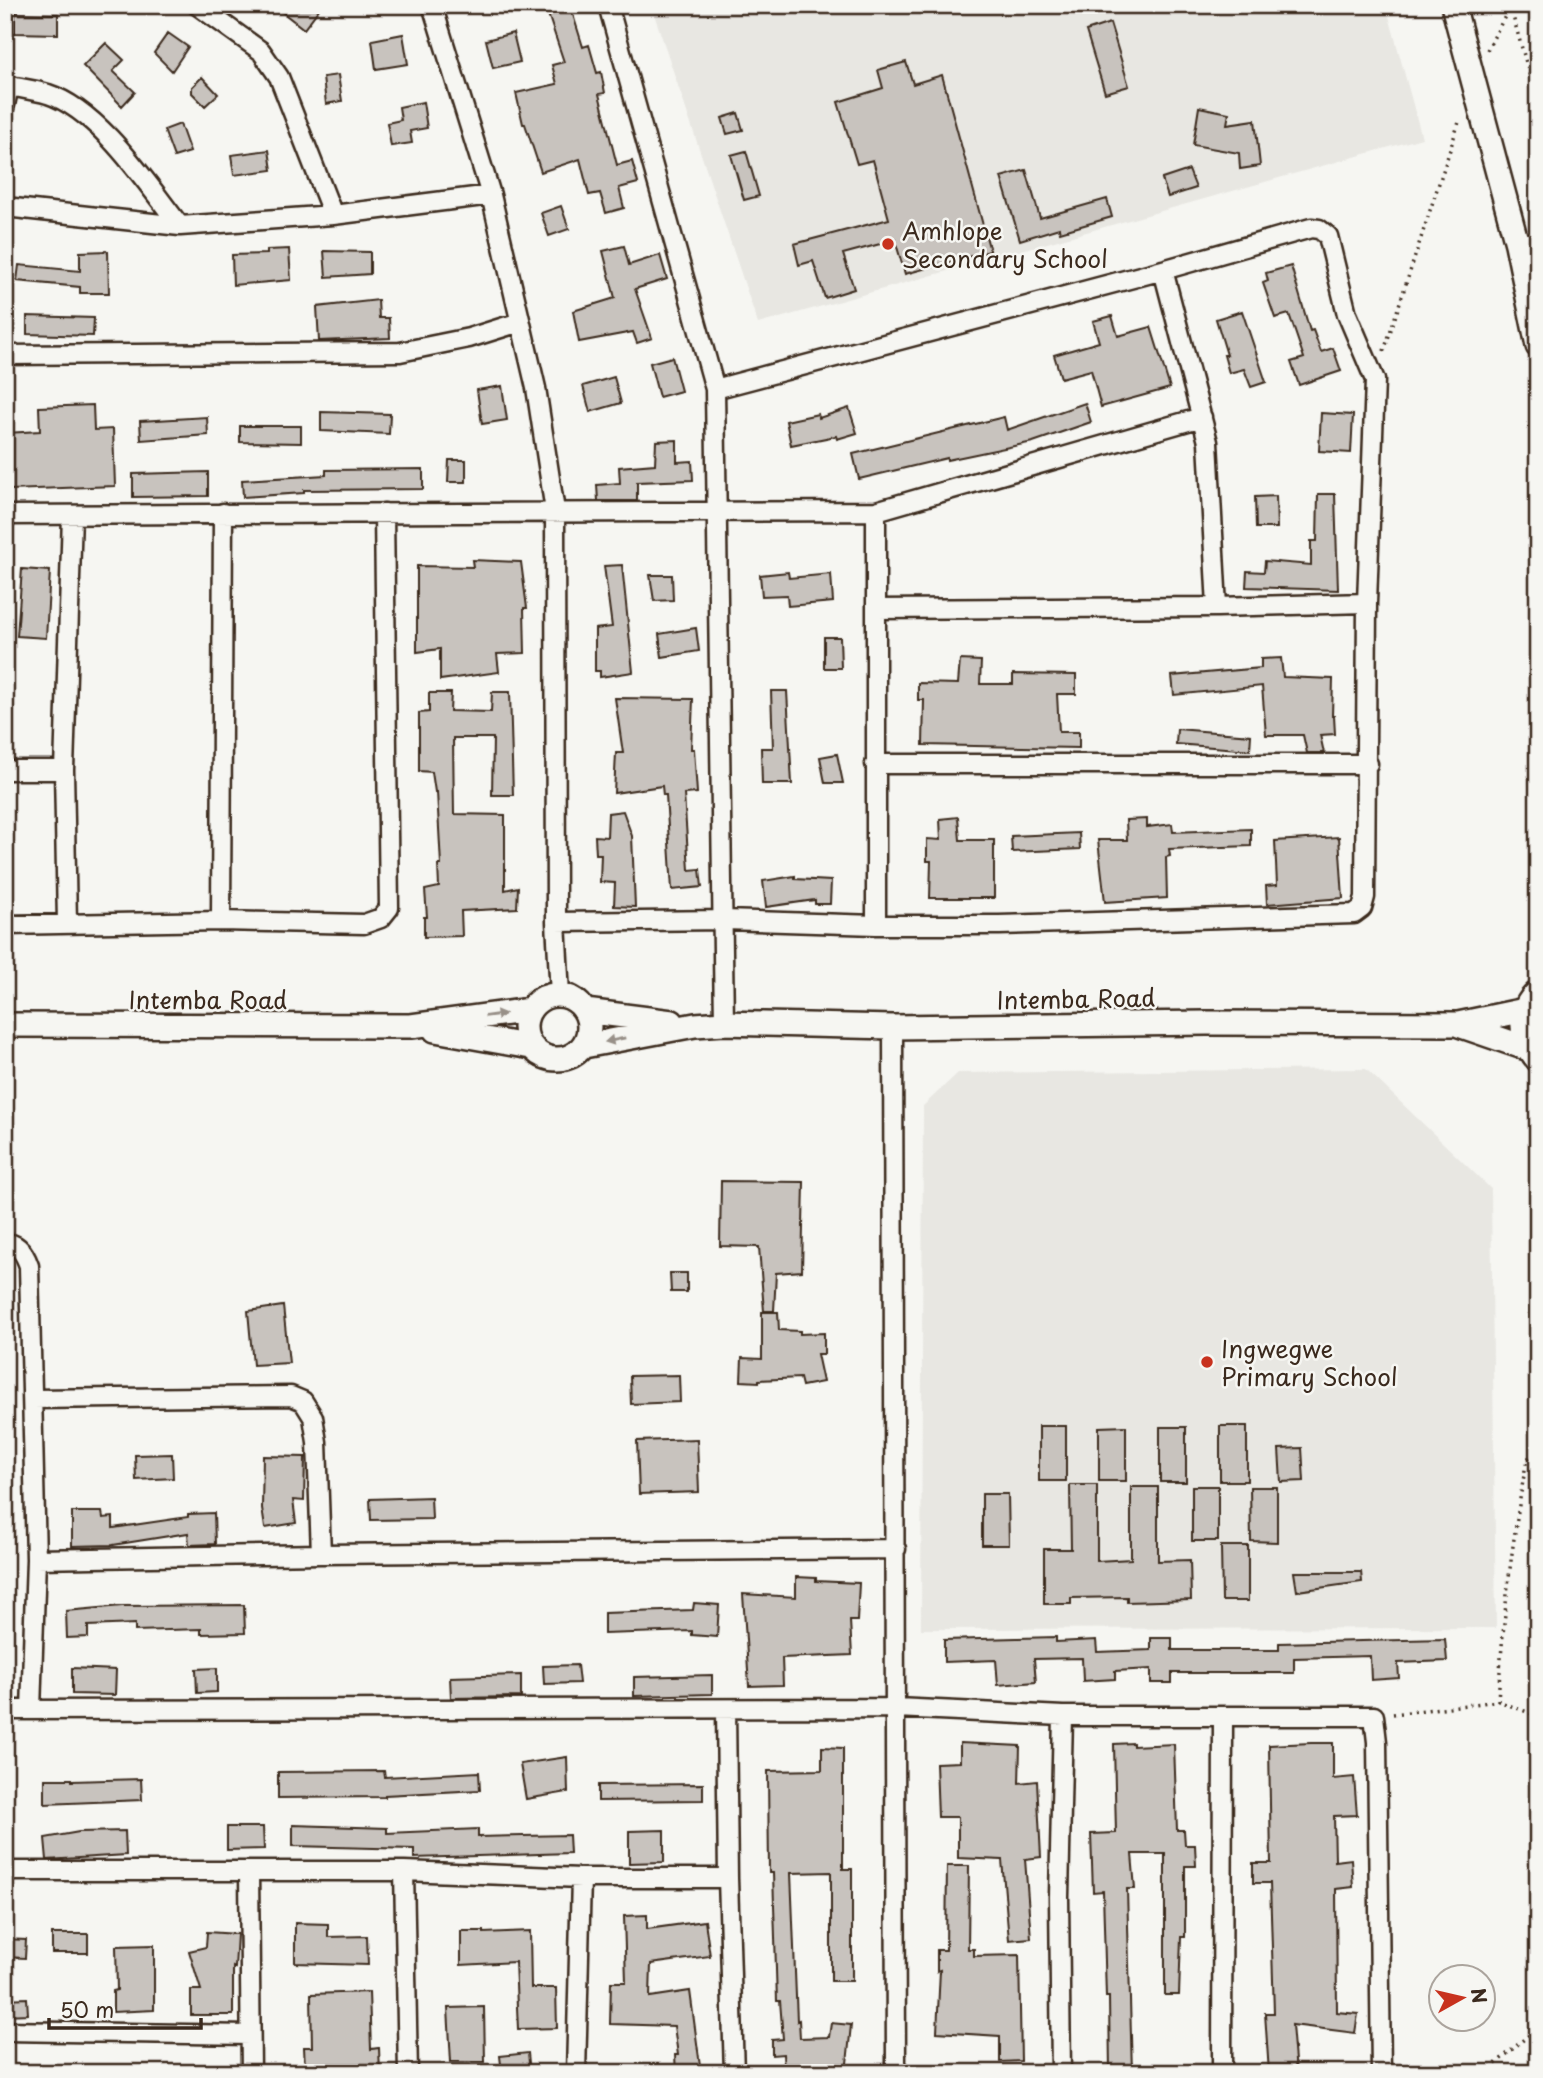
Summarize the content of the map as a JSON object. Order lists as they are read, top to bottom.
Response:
{
  "streets": {
    "street": ["Intemba Road"]
  },
  "places": ["Amhlope Secondary School", "Ingwegwe Primary School"],
  "scale_bar": "50 m",
  "north": "right"
}
